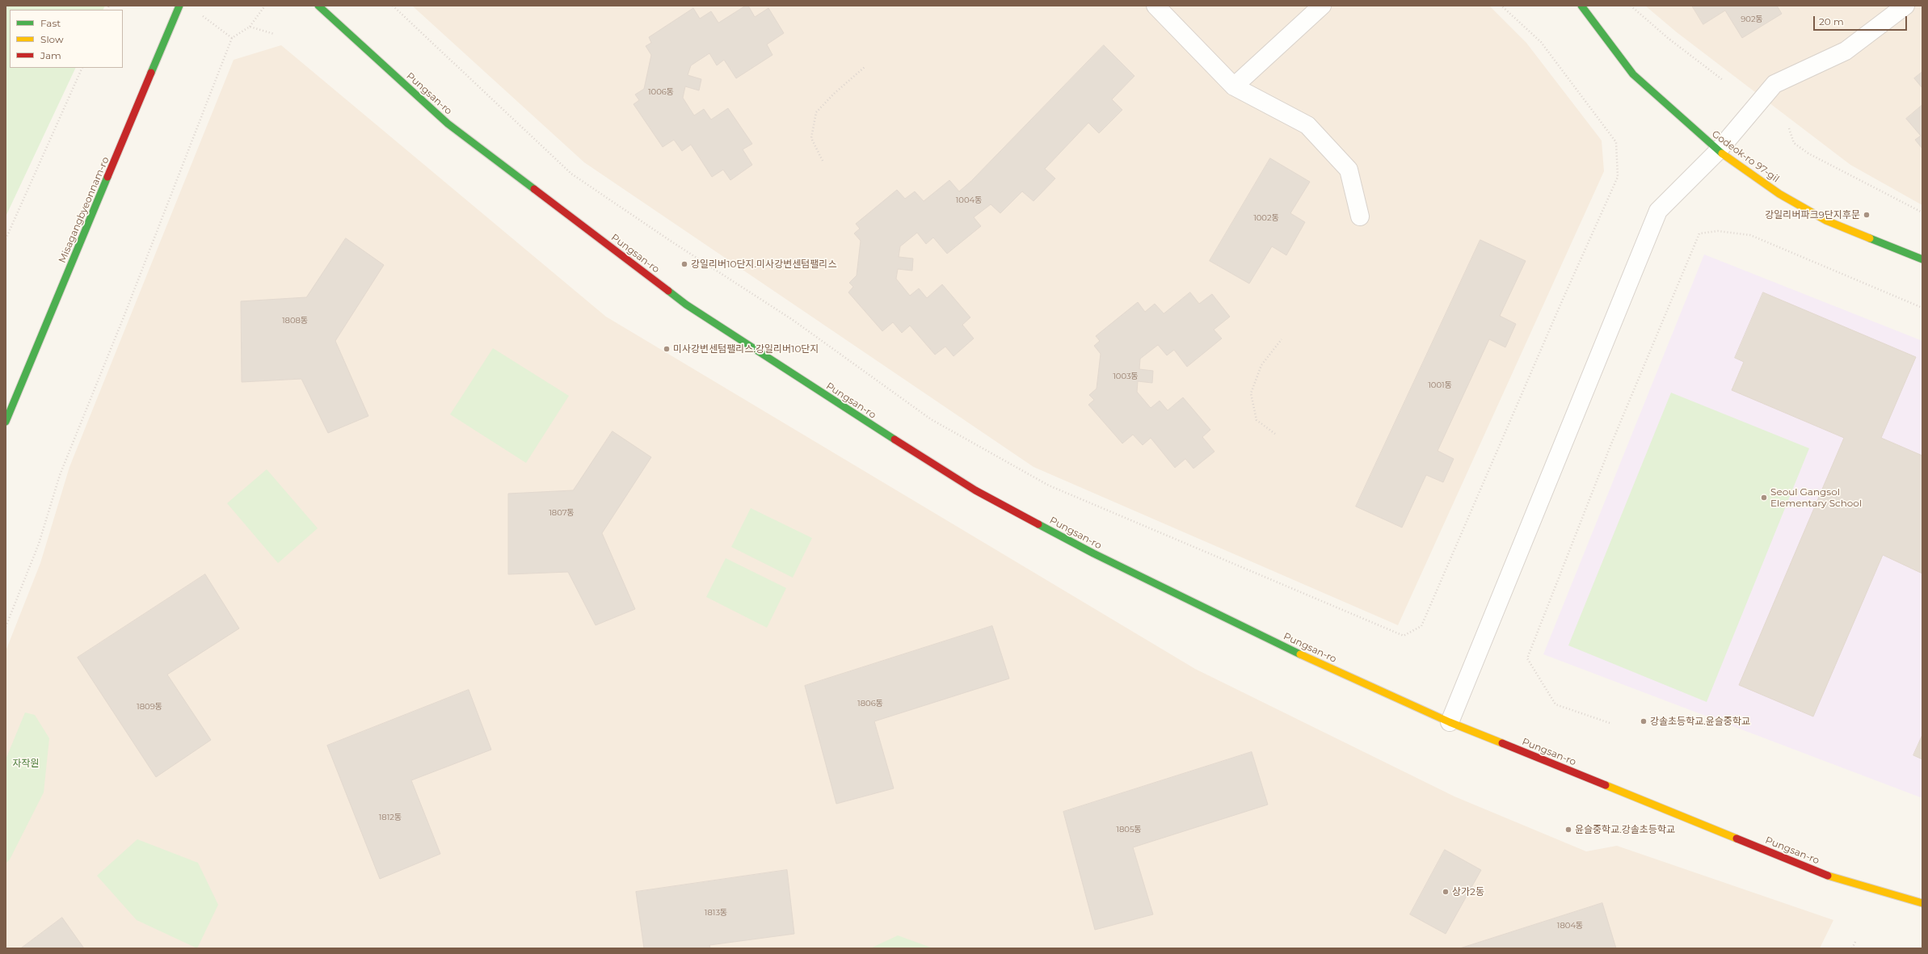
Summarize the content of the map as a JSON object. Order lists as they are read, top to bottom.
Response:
{
  "streets": {
    "street": ["Pungsan-ro", "Godeok-ro 97-gil", "Misagangbyeonnam-ro"]
  },
  "parks": ["자작원"],
  "places": [
    "강일리버파크9단지후문",
    "강일리버10단지.미사강변센텀팰리스",
    "미사강변센텀팰리스.강일리버10단지",
    "Seoul Gangsol Elementary School",
    "강솔초등학교.윤슬중학교",
    "윤슬중학교.강솔초등학교",
    "상가2동"
  ],
  "house_numbers": [
    "902동",
    "1006동",
    "1004동",
    "1002동",
    "1808동",
    "1003동",
    "1001동",
    "1807동",
    "1806동",
    "1809동",
    "1812동",
    "1805동",
    "1813동",
    "1804동"
  ],
  "legend": ["Fast", "Slow", "Jam"],
  "scale_bar": "20 m"
}
